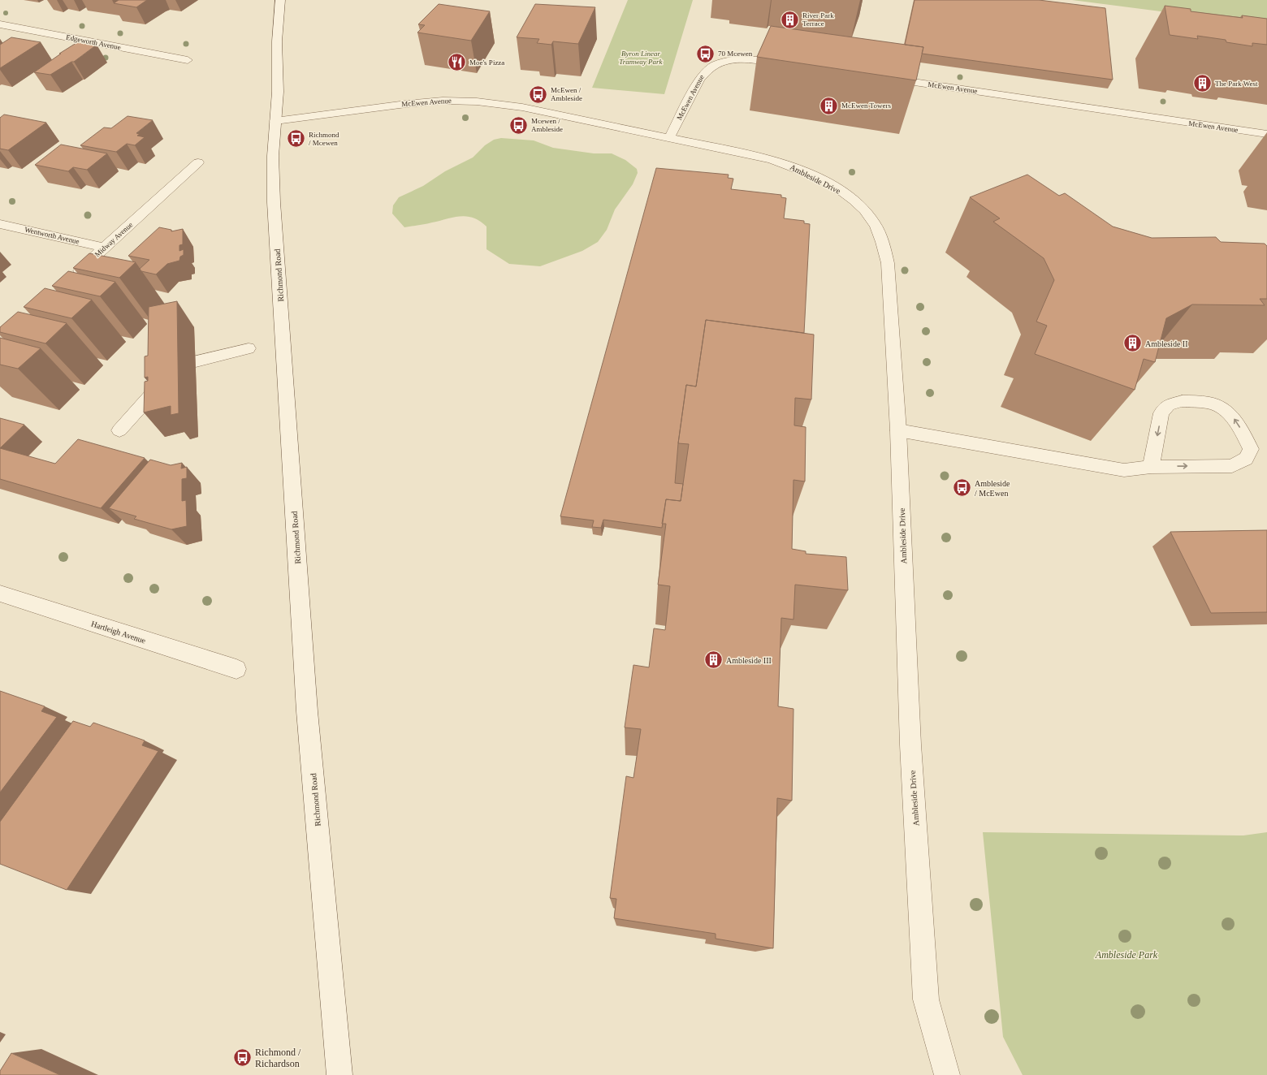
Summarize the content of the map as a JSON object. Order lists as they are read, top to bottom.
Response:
{
  "streets": {
    "street": [
      "Edgeworth Avenue",
      "McEwen Avenue",
      "Ambleside Drive",
      "Wentworth Avenue",
      "Midway Avenue",
      "Richmond Road",
      "Hartleigh Avenue"
    ]
  },
  "crossings": [
    ["McEwen Avenue", "Ambleside Drive"],
    ["McEwen Avenue", "Richmond Road"],
    ["Wentworth Avenue", "Midway Avenue"]
  ],
  "parks": ["Byron Linear Tramway Park", "Ambleside Park"],
  "places": {
    "building": [
      "River Park Terrace",
      "The Park West",
      "McEwen Towers",
      "Ambleside II",
      "Ambleside III"
    ],
    "bus stop": [
      "70 Mcewen",
      "McEwen / Ambleside",
      "Mcewen / Ambleside",
      "Richmond / Mcewen",
      "Ambleside / McEwen",
      "Richmond / Richardson"
    ],
    "restaurant": ["Moe's Pizza"]
  }
}
